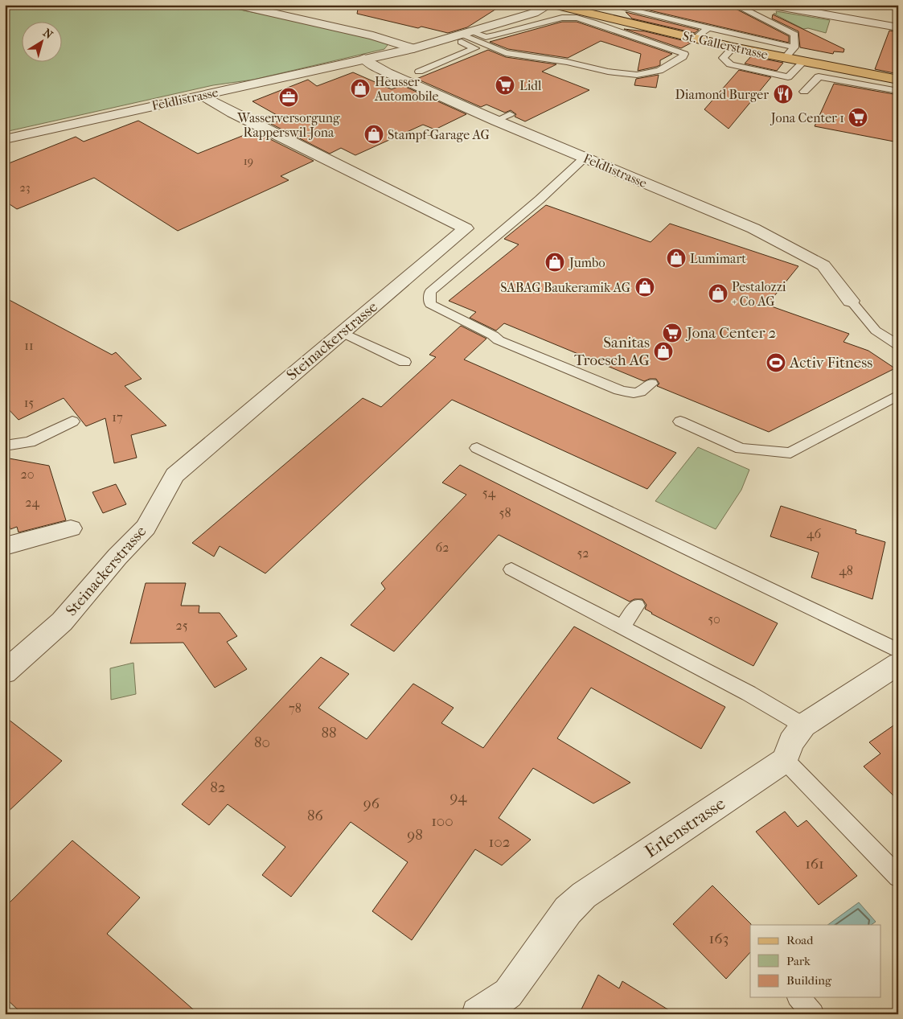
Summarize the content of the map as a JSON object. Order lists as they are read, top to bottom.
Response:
{
  "streets": {
    "main road": ["St. Gallerstrasse"],
    "street": ["Feldlistrasse", "Steinackerstrasse", "Erlenstrasse"]
  },
  "crossings": [
    ["Feldlistrasse", "Steinackerstrasse"]
  ],
  "places": {
    "supermarket": ["Lidl", "Jona Center 1", "Jona Center 2"],
    "shop": [
      "Heusser Automobile",
      "Stampf-Garage AG",
      "Lumimart",
      "Jumbo",
      "SABAG Baukeramik AG",
      "Pestalozzi + Co AG",
      "Sanitas Troesch AG"
    ],
    "restaurant": ["Diamond Burger"],
    "office": ["Wasserversorgung Rapperswil-Jona"],
    "sports": ["Activ Fitness"]
  },
  "house_numbers": [
    "19",
    "23",
    "11",
    "15",
    "17",
    "20",
    "54",
    "24",
    "58",
    "46",
    "62",
    "52",
    "48",
    "50",
    "25",
    "78",
    "88",
    "80",
    "82",
    "94",
    "96",
    "86",
    "100",
    "98",
    "102",
    "161",
    "163"
  ],
  "legend": ["Road", "Park", "Building"],
  "north": "top right"
}
